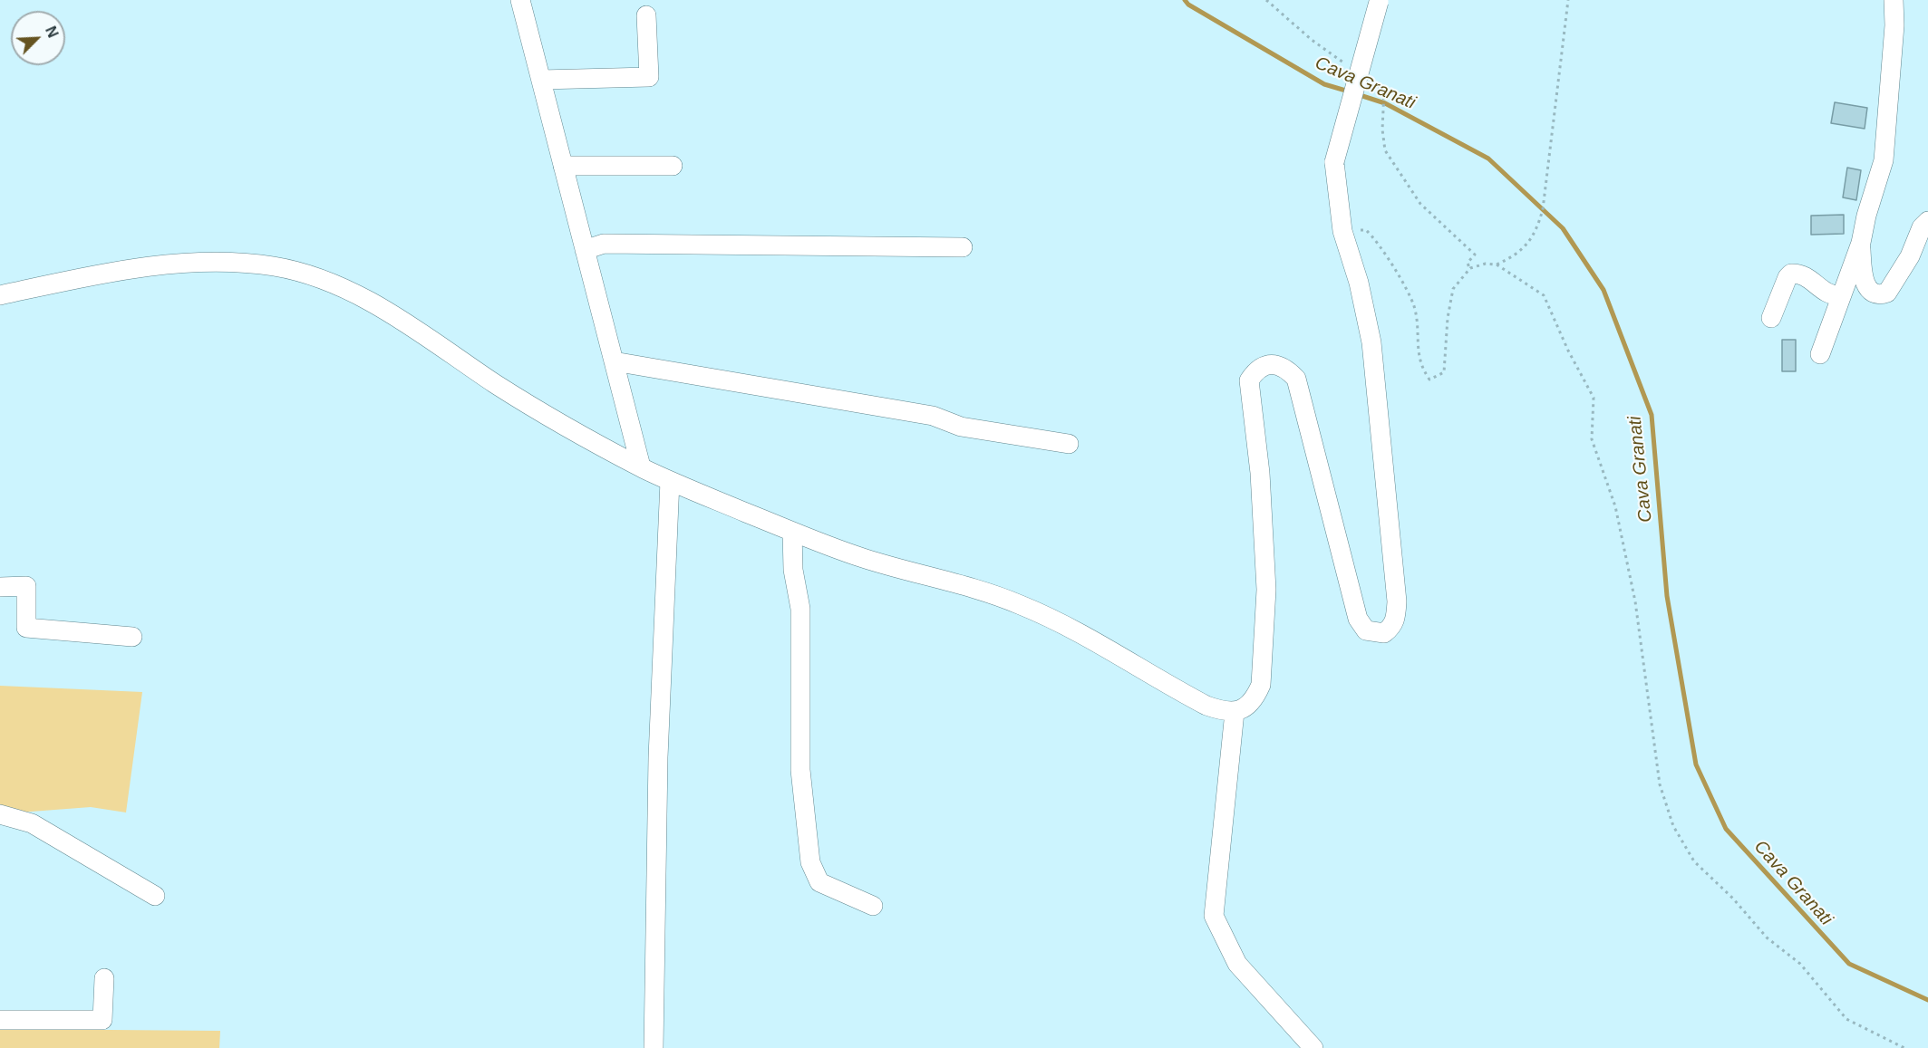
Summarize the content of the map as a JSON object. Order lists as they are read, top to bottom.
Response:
{
  "water": ["Cava Granati"],
  "north": "top right"
}
